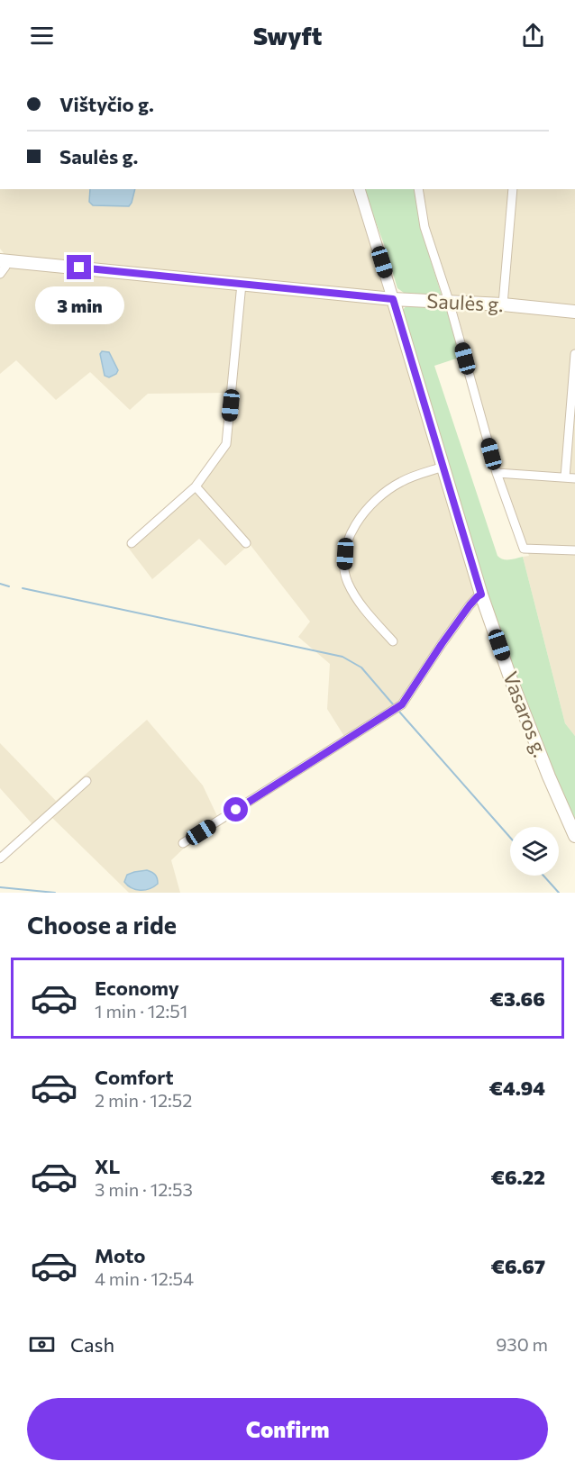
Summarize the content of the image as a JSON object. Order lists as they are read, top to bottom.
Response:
{
  "streets": {
    "main road": ["Saulės g.", "Vasaros g."]
  },
  "crossings": [
    ["Saulės g.", "Vasaros g."]
  ],
  "page": {
    "header": "Swyft",
    "banner": ["Vištyčio g.", "Saulės g."],
    "bubble": "3 min",
    "heading": "Choose a ride",
    "list": [
      {
        "name": "Economy",
        "note": "1 min · 12:51",
        "value": "€3.66"
      },
      {
        "name": "Comfort",
        "note": "2 min · 12:52",
        "value": "€4.94"
      },
      {
        "name": "XL",
        "note": "3 min · 12:53",
        "value": "€6.22"
      },
      {
        "name": "Moto",
        "note": "4 min · 12:54",
        "value": "€6.67"
      }
    ],
    "pay": ["Cash", "930 m"],
    "buttons": "Confirm"
  }
}
